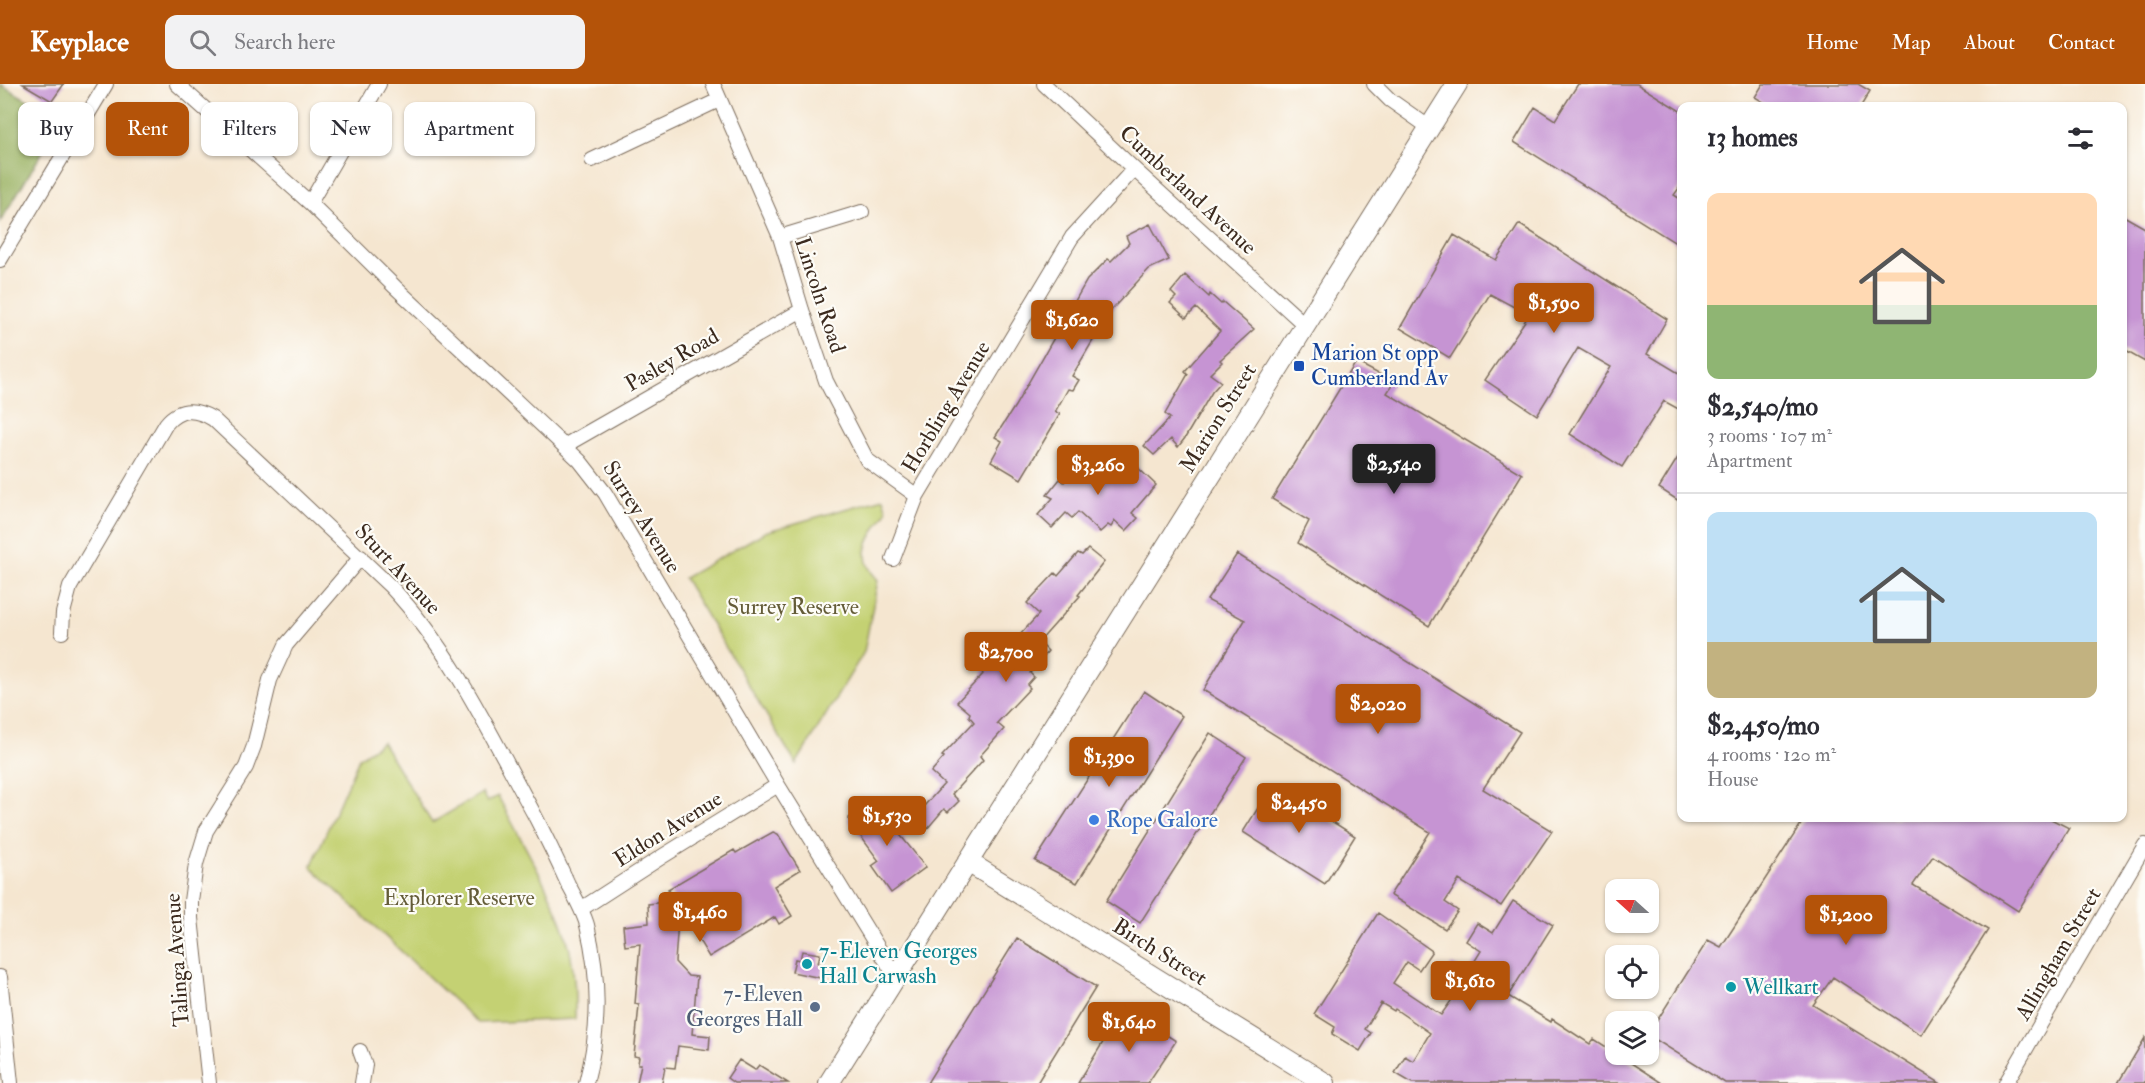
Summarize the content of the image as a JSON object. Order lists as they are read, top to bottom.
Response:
{
  "streets": {
    "main road": ["Marion Street", "Birch Street"],
    "street": [
      "Cumberland Avenue",
      "Lincoln Road",
      "Pasley Road",
      "Horbling Avenue",
      "Surrey Avenue",
      "Sturt Avenue",
      "Eldon Avenue",
      "Allingham Street",
      "Talinga Avenue"
    ]
  },
  "crossings": [
    ["Cumberland Avenue", "Horbling Avenue"],
    ["Cumberland Avenue", "Marion Street"],
    ["Lincoln Road", "Pasley Road"],
    ["Lincoln Road", "Horbling Avenue"],
    ["Pasley Road", "Surrey Avenue"],
    ["Marion Street", "Surrey Avenue"],
    ["Marion Street", "Birch Street"],
    ["Surrey Avenue", "Eldon Avenue"],
    ["Sturt Avenue", "Eldon Avenue"],
    ["Sturt Avenue", "Talinga Avenue"]
  ],
  "parks": ["Surrey Reserve", "Explorer Reserve"],
  "places": {
    "transit": ["Marion St opp Cumberland Av"],
    "other": [
      "Rope Galore",
      "7-Eleven Georges Hall Carwash",
      "Wellkart",
      "7-Eleven Georges Hall"
    ]
  },
  "north": "left",
  "page": {
    "header": "Keyplace",
    "search": "Search here",
    "nav": [
      "Home",
      "Map",
      "About",
      "Contact"
    ],
    "chip": [
      "Buy",
      "Rent",
      "Filters",
      "New",
      "Apartment"
    ],
    "heading": "13 homes",
    "list": [
      {
        "name": "$2,540/mo",
        "note": "3 rooms · 107 m² · Apartment"
      },
      {
        "name": "$2,450/mo",
        "note": "4 rooms · 120 m² · House"
      }
    ],
    "price": [
      "$1,590",
      "$1,620",
      "$2,540",
      "$3,260",
      "$2,700",
      "$2,020",
      "$1,390",
      "$2,450",
      "$1,530",
      "$1,460",
      "$1,200",
      "$1,610",
      "$1,640"
    ]
  }
}
